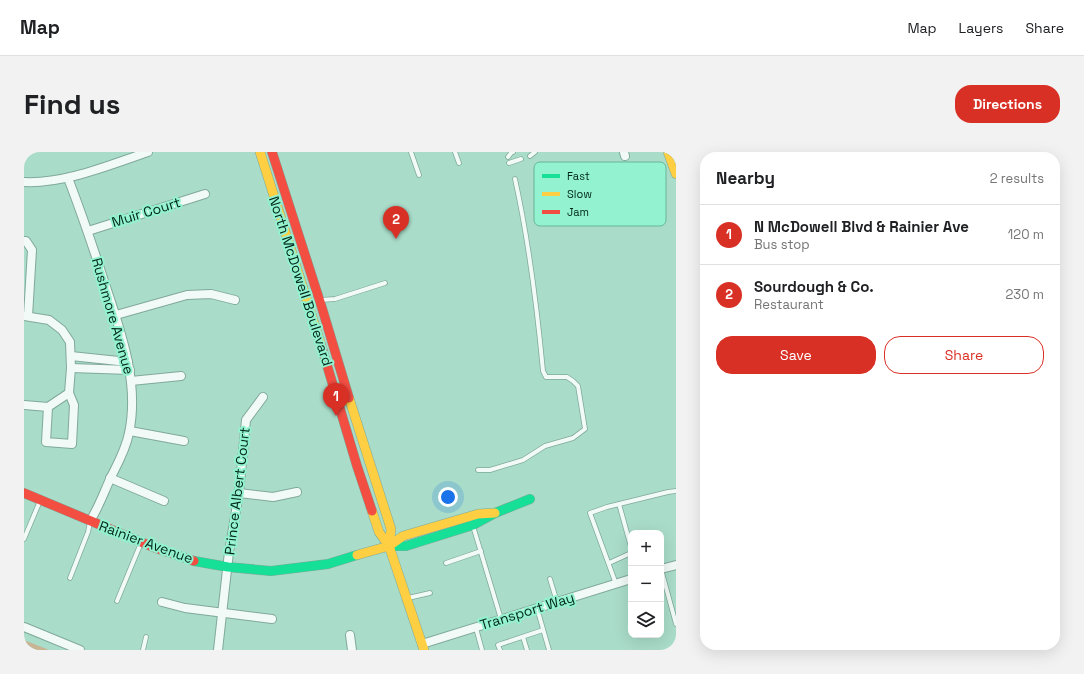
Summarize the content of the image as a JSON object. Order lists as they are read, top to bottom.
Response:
{
  "streets": {
    "main road": ["North McDowell Boulevard", "Rainier Avenue"],
    "street": [
      "Muir Court",
      "Rushmore Avenue",
      "Prince Albert Court",
      "Transport Way"
    ]
  },
  "crossings": [
    ["Muir Court", "Rushmore Avenue"],
    ["North McDowell Boulevard", "Rainier Avenue"],
    ["North McDowell Boulevard", "Transport Way"],
    ["Rushmore Avenue", "Rainier Avenue"],
    ["Prince Albert Court", "Rainier Avenue"]
  ],
  "legend": ["Fast", "Slow", "Jam"],
  "page": {
    "header": "Map",
    "nav": ["Map", "Layers", "Share"],
    "buttons": [
      "Directions",
      ["Save", "Share"]
    ],
    "title": "Find us",
    "heading": ["Nearby", "2 results"],
    "list": [
      {
        "mark": "1",
        "name": "N McDowell Blvd & Rainier Ave",
        "note": "Bus stop",
        "value": "120 m"
      },
      {
        "mark": "2",
        "name": "Sourdough & Co.",
        "note": "Restaurant",
        "value": "230 m"
      }
    ],
    "pins": ["2", "1"],
    "map_buttons": ["+", "−"]
  }
}
